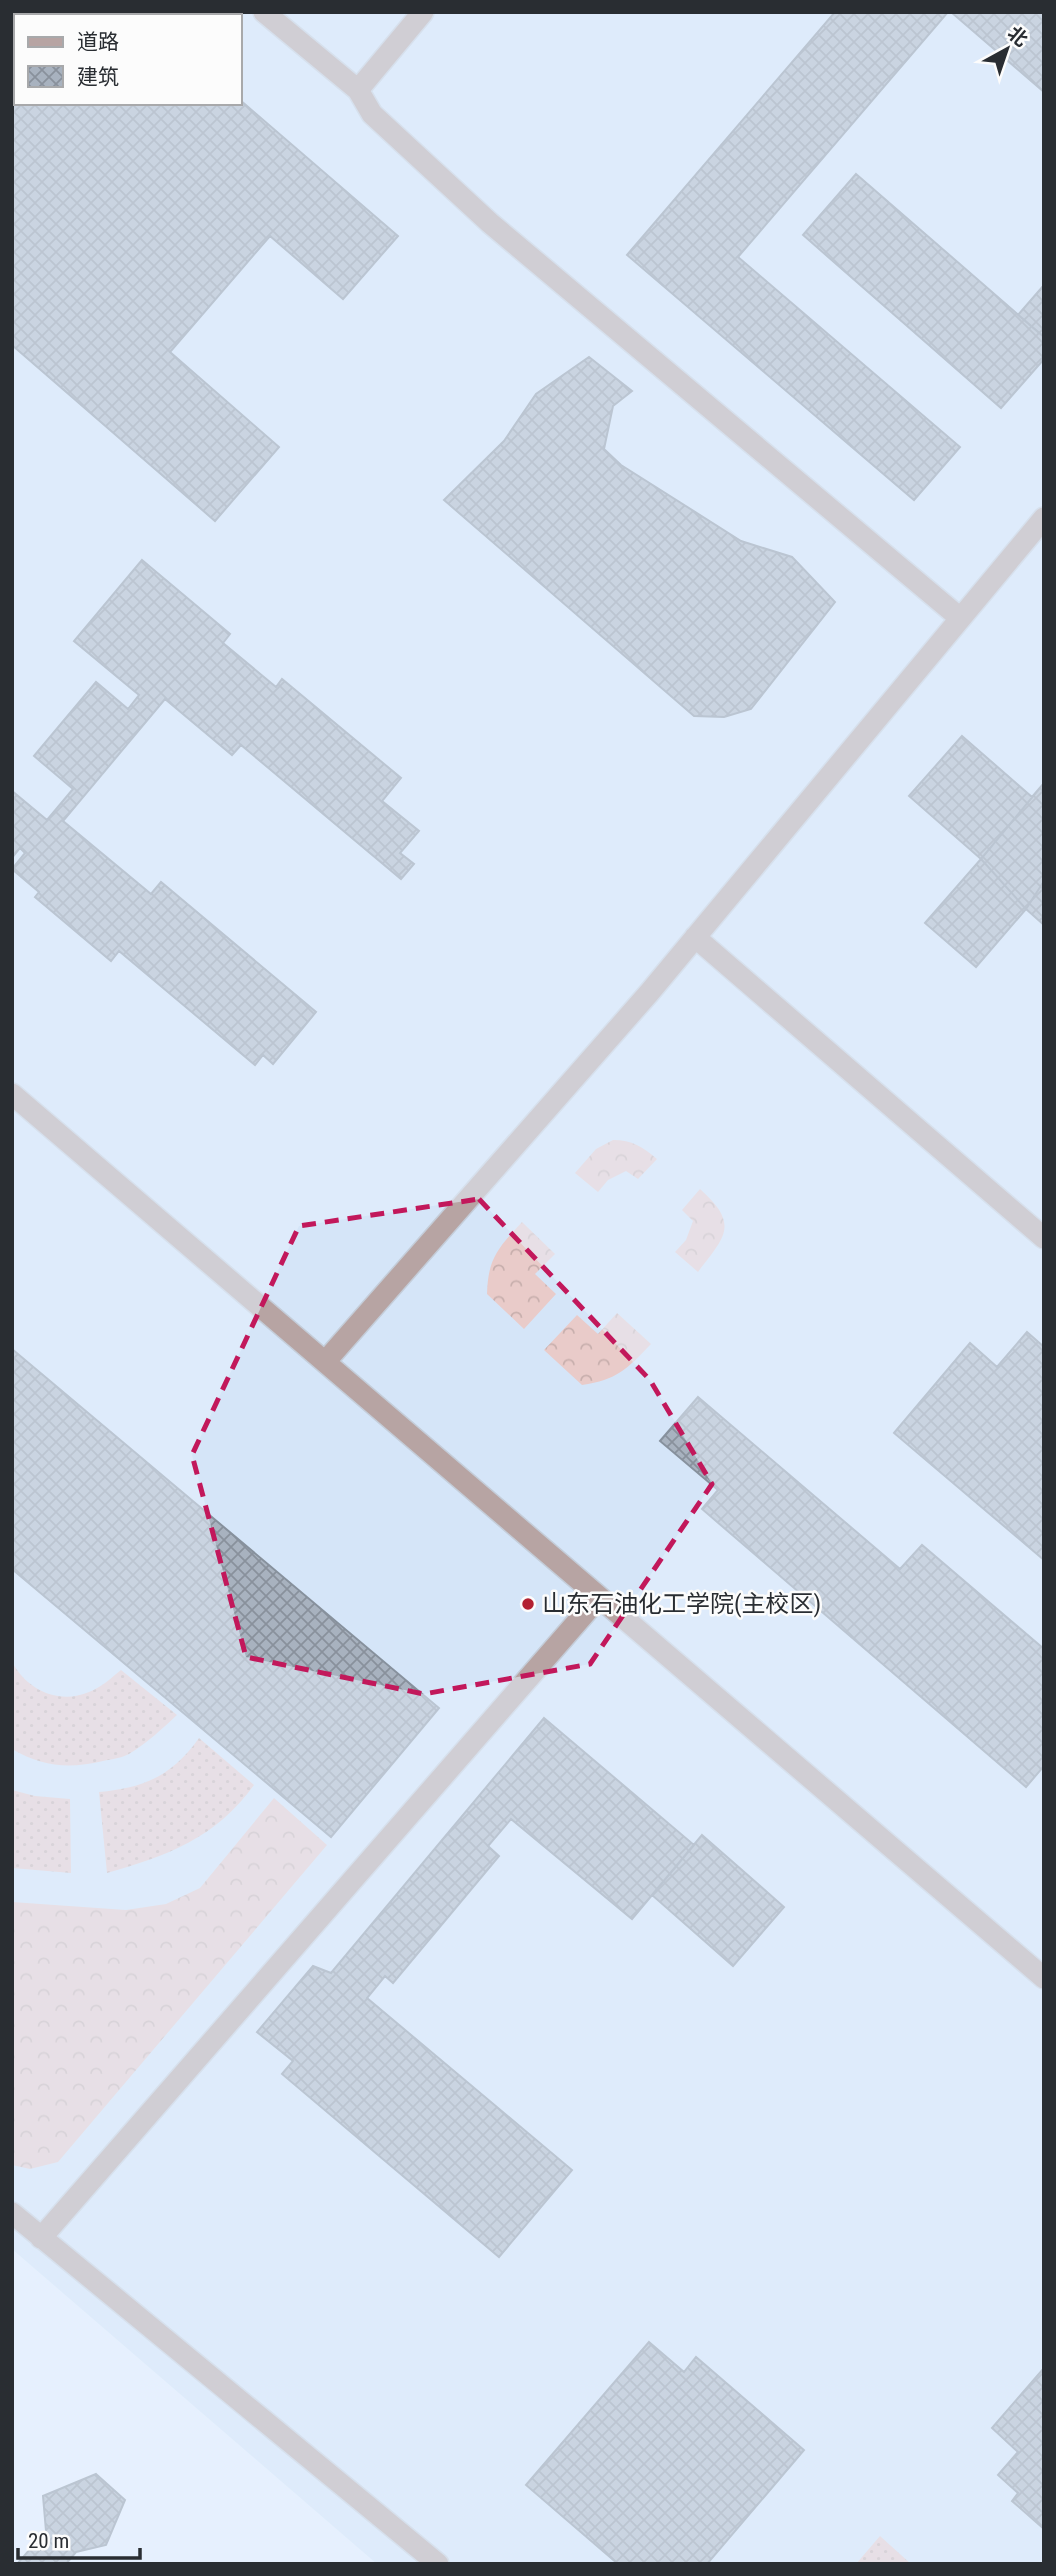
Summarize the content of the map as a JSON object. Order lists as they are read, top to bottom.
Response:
{
  "places": ["山东石油化工学院(主校区)"],
  "legend": ["道路", "建筑"],
  "scale_bar": "20 m",
  "north": "top right"
}
